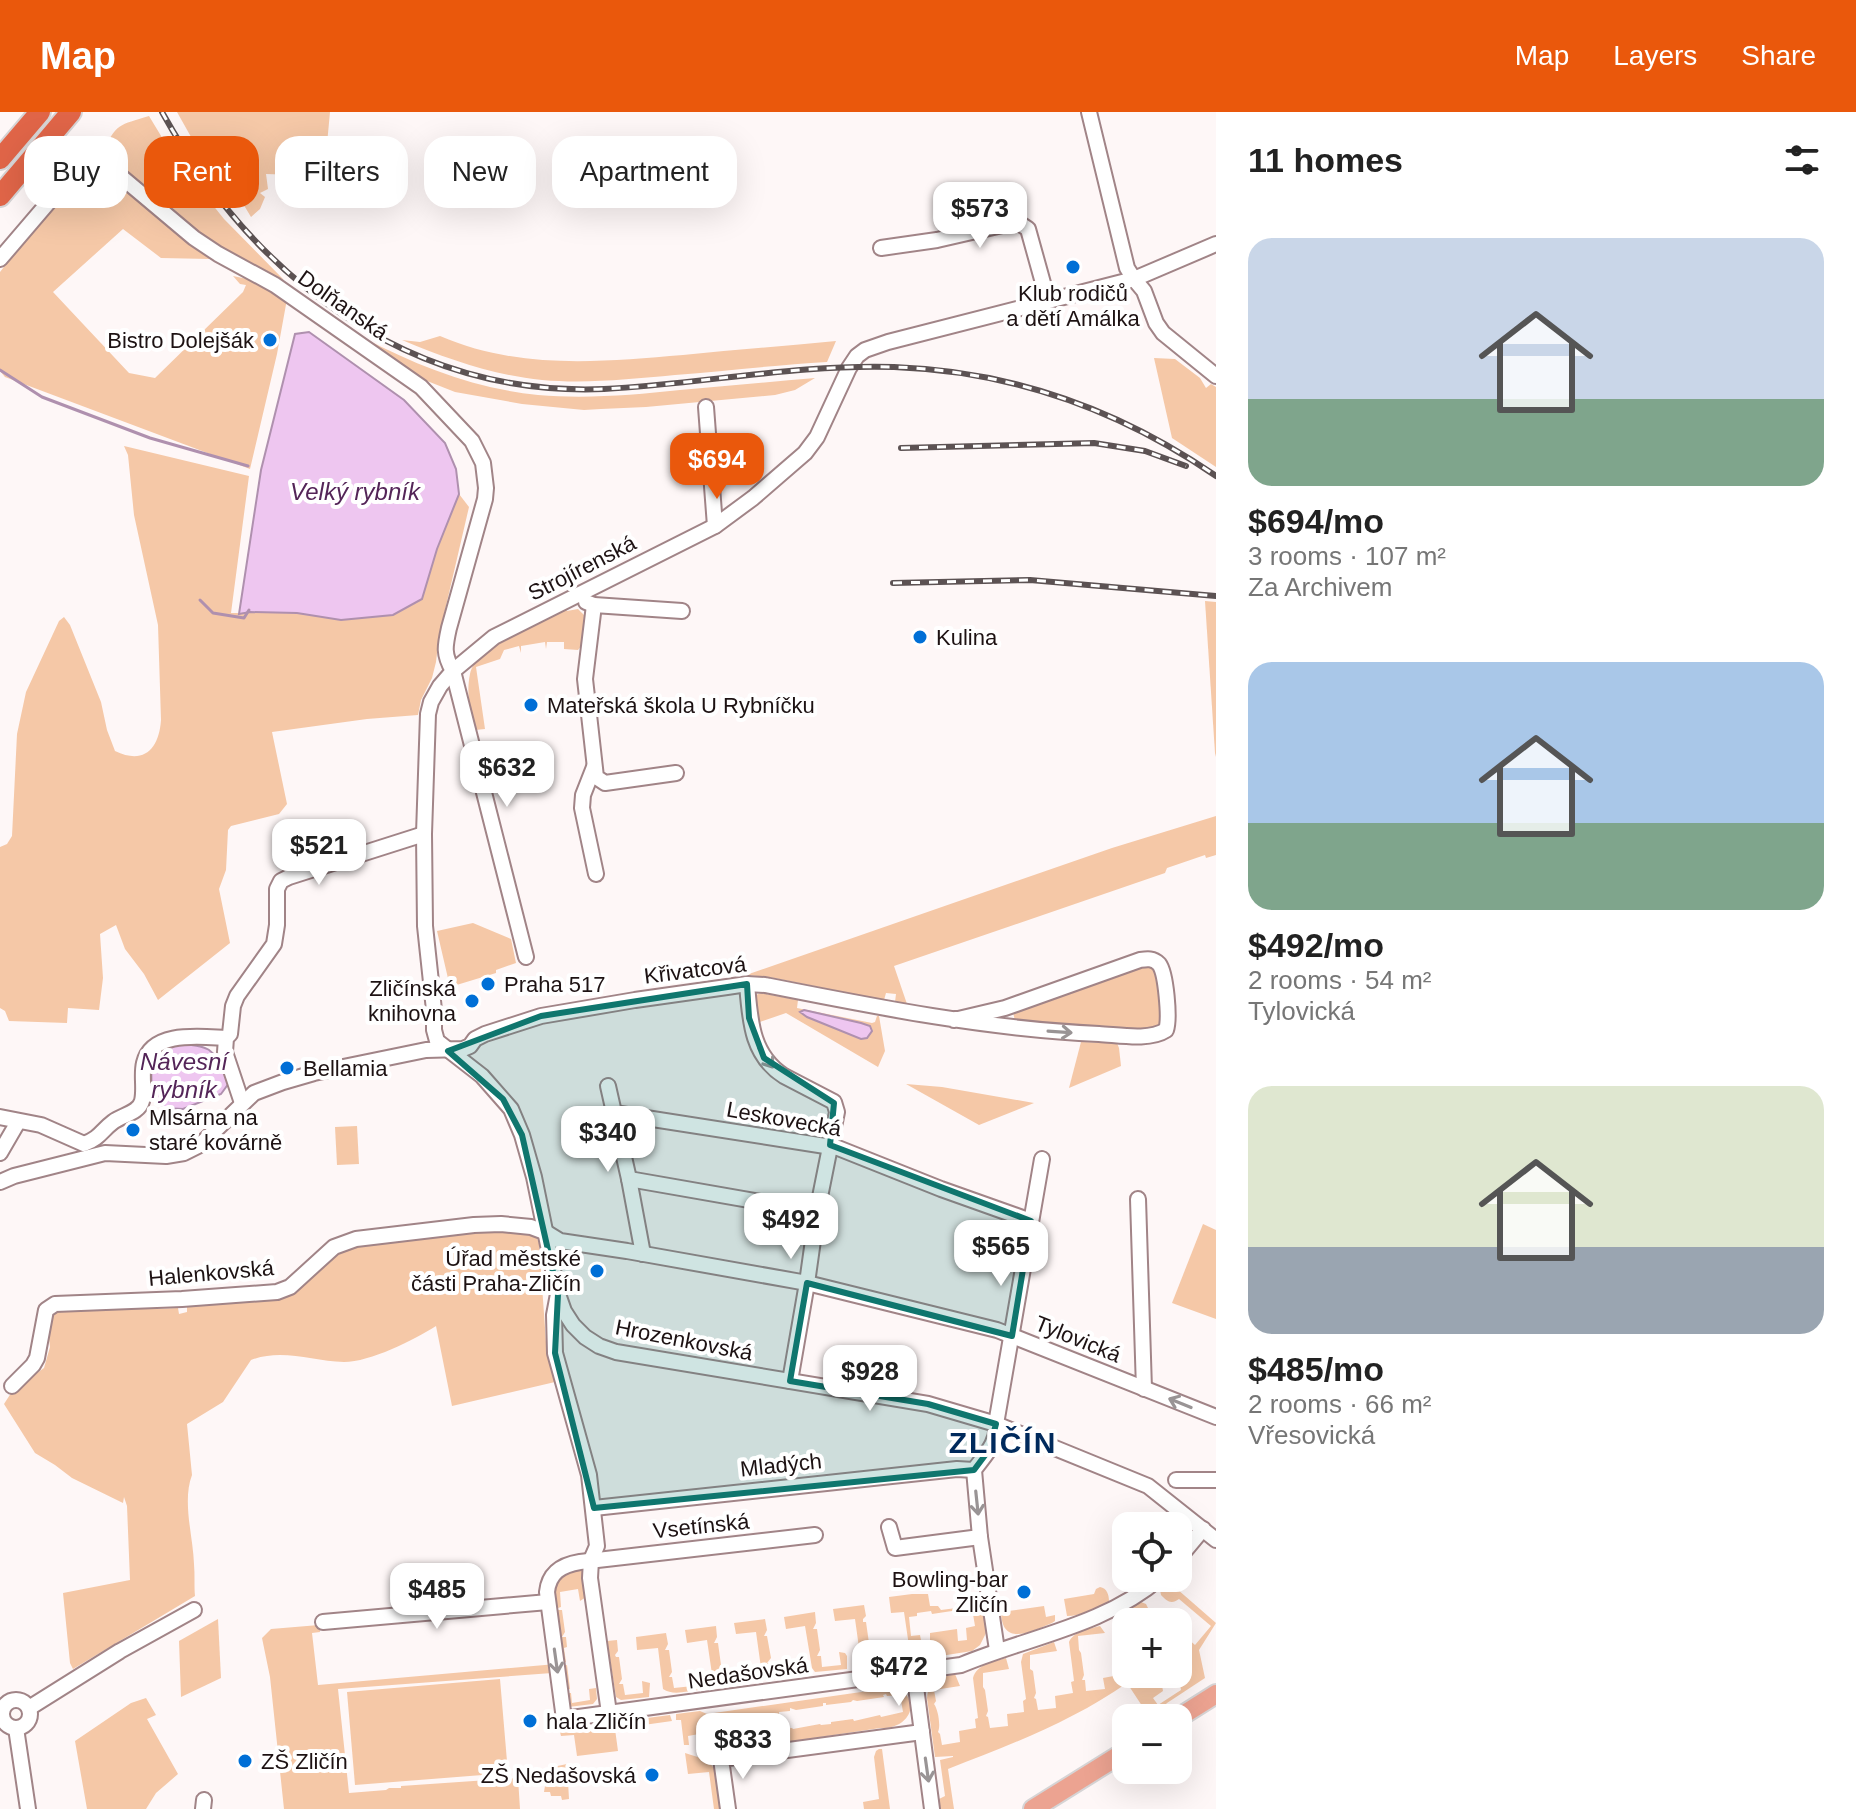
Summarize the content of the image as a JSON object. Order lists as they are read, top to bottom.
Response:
{
  "streets": {
    "street": [
      "Dolňanská",
      "Strojírenská",
      "Křivatcová",
      "Leskovecká",
      "Halenkovská",
      "Tylovická",
      "Hrozenkovská",
      "Mladých",
      "Vsetínská",
      "Nedašovská"
    ]
  },
  "crossings": [
    ["Dolňanská", "Strojírenská"],
    ["Strojírenská", "Křivatcová"],
    ["Strojírenská", "Hrozenkovská"],
    ["Křivatcová", "Hrozenkovská"],
    ["Halenkovská", "Tylovická"],
    ["Halenkovská", "Hrozenkovská"],
    ["Tylovická", "Hrozenkovská"],
    ["Vsetínská", "Nedašovská"]
  ],
  "districts": ["ZLIČÍN"],
  "water": ["Velký rybník", "Návesní rybník"],
  "places": [
    "Klub rodičů a dětí Amálka",
    "Bistro Dolejšák",
    "Kulina",
    "Mateřská škola U Rybníčku",
    "Praha 517",
    "Zličínská knihovna",
    "Bellamia",
    "Mlsárna na staré kovárně",
    "Úřad městské části Praha-Zličín",
    "Bowling-bar Zličín",
    "hala Zličín",
    "ZŠ Zličín",
    "ZŠ Nedašovská"
  ],
  "page": {
    "header": "Map",
    "nav": ["Map", "Layers", "Share"],
    "heading": "11 homes",
    "chip": [
      "Buy",
      "Rent",
      "Filters",
      "New",
      "Apartment"
    ],
    "price": [
      "$573",
      "$694",
      "$632",
      "$521",
      "$340",
      "$492",
      "$565",
      "$928",
      "$485",
      "$472",
      "$833"
    ],
    "list": [
      {
        "name": "$694/mo",
        "note": "3 rooms · 107 m² · Za Archivem"
      },
      {
        "name": "$492/mo",
        "note": "2 rooms · 54 m² · Tylovická"
      },
      {
        "name": "$485/mo",
        "note": "2 rooms · 66 m² · Vřesovická"
      }
    ],
    "map_buttons": ["+", "−"]
  }
}
